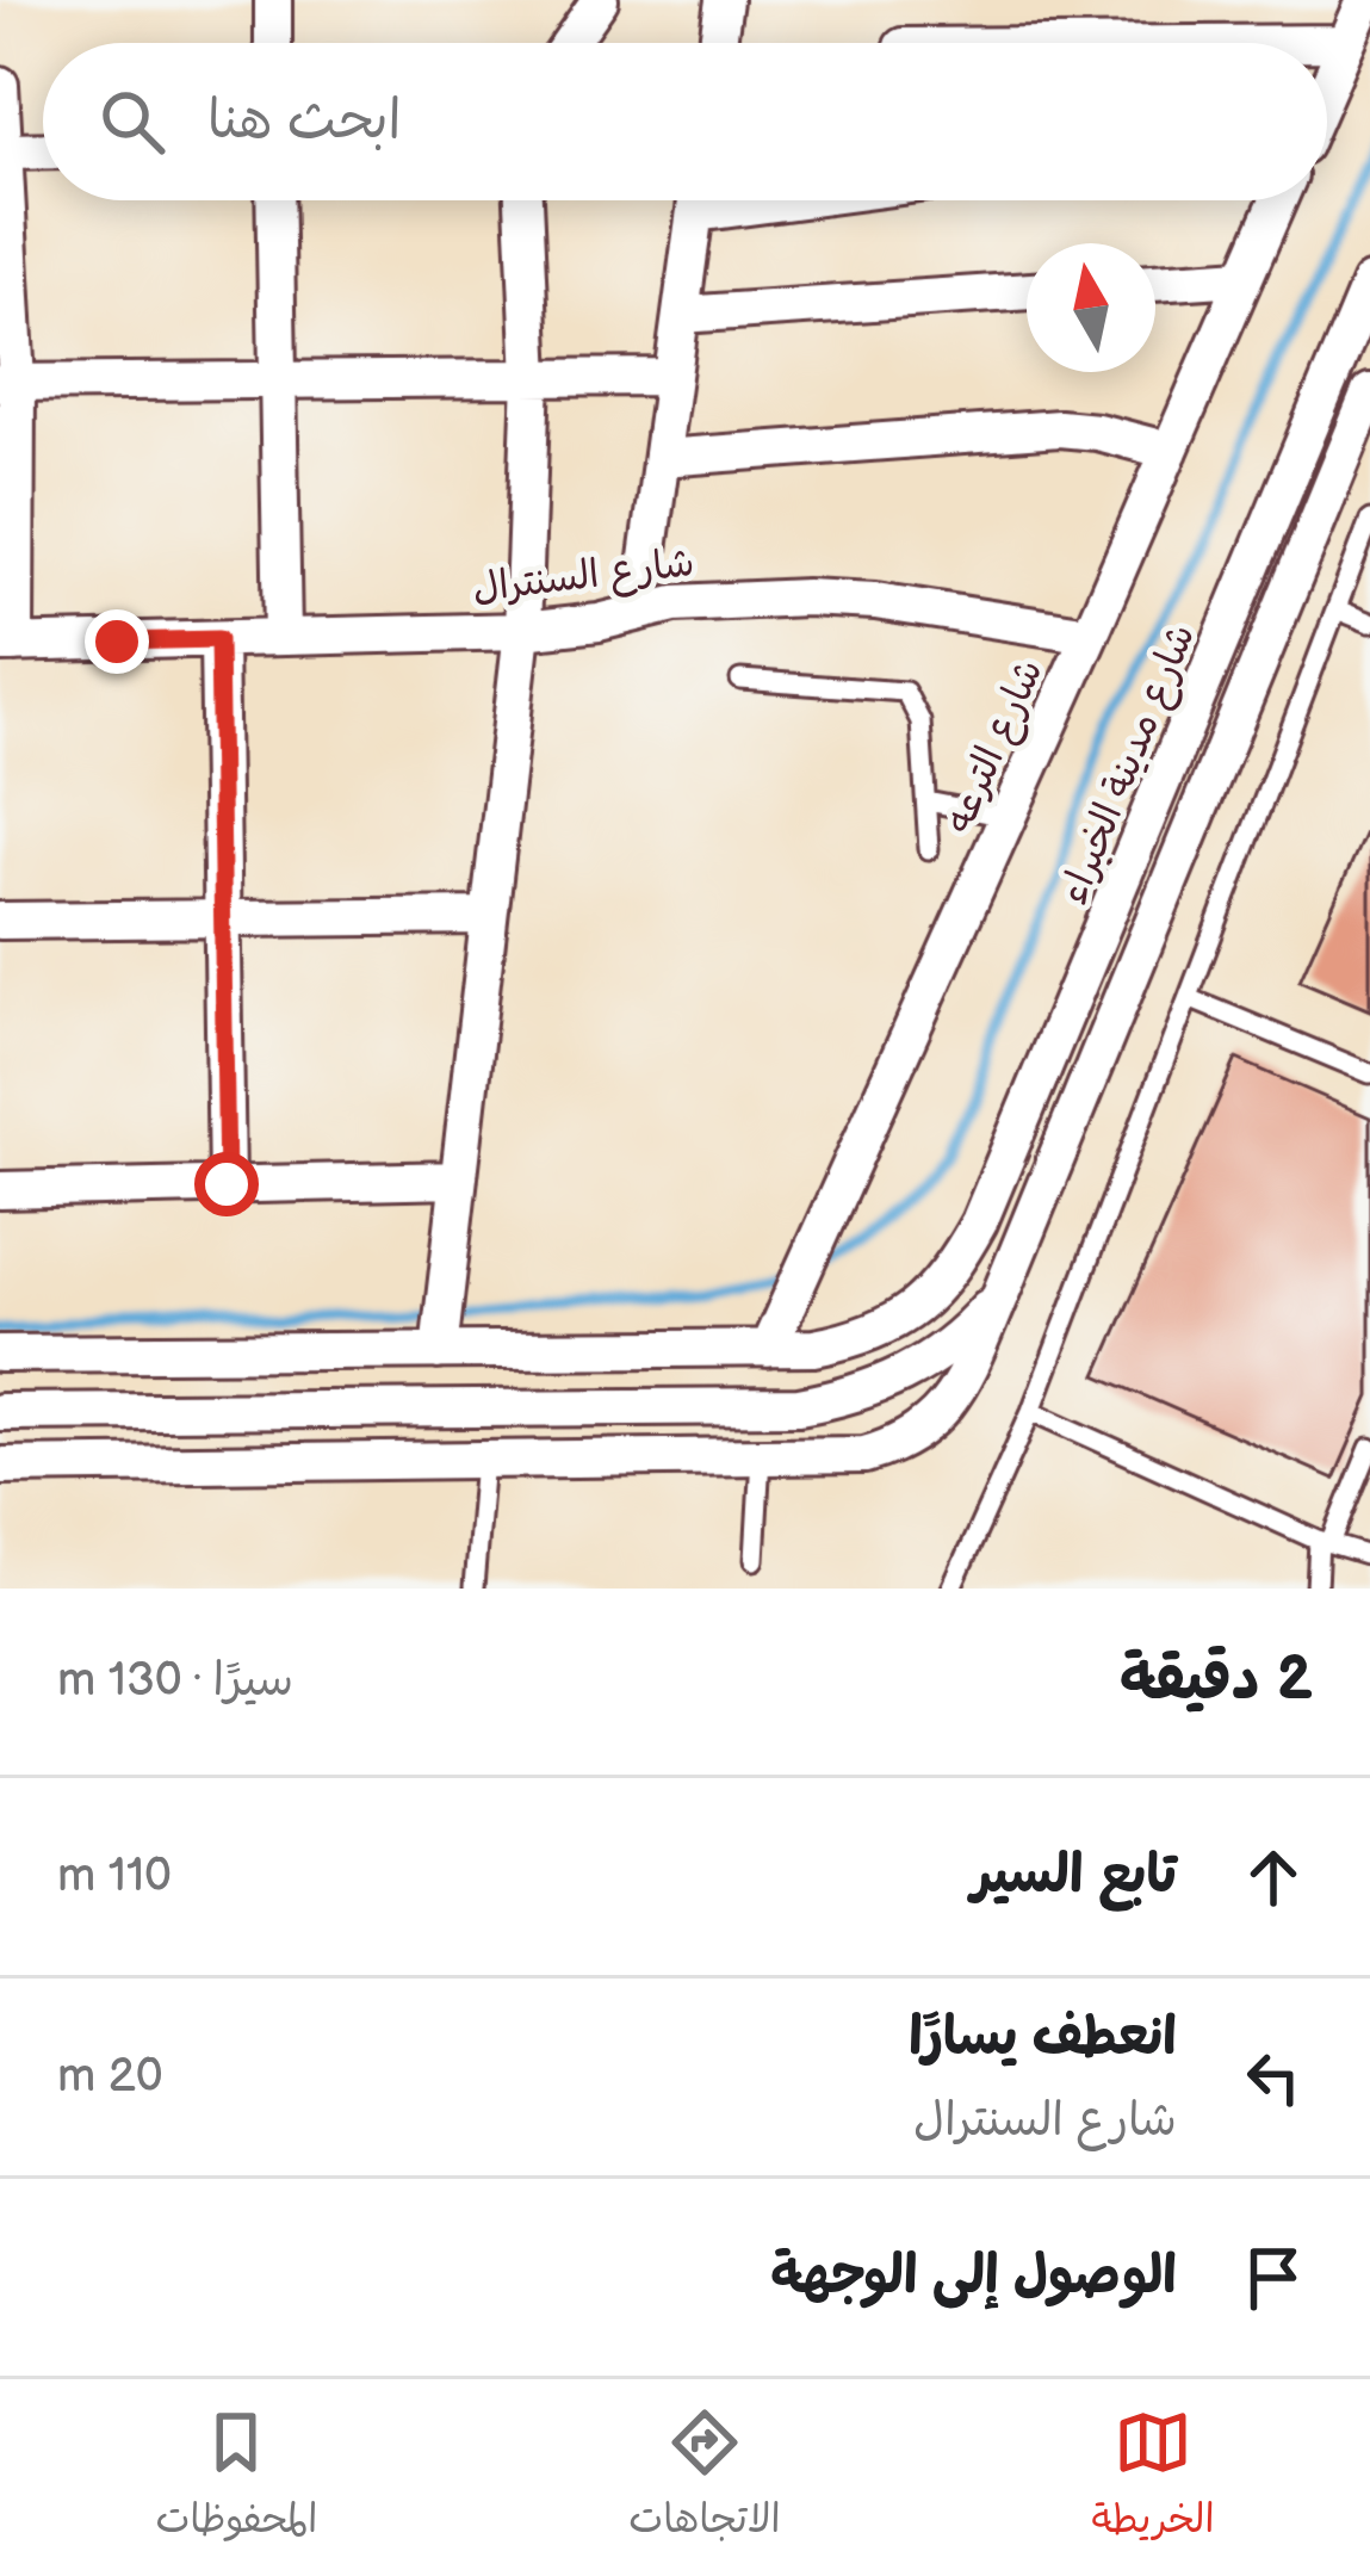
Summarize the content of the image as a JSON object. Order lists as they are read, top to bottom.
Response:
{
  "streets": {
    "street": ["شارع السنترال", "شارع الترعه", "شارع مدينة الخبراء"]
  },
  "crossings": [
    ["شارع السنترال", "شارع الترعه"],
    ["شارع الترعه", "شارع مدينة الخبراء"]
  ],
  "north": "top",
  "page": {
    "search": "ابحث هنا",
    "heading": ["2 دقيقة", "سيرًا · 130 m"],
    "list": [
      ["تابع السير", "110 m"],
      ["انعطف يسارًا", "شارع السنترال", "20 m"],
      "الوصول إلى الوجهة"
    ],
    "nav": ["الخريطة", "الاتجاهات", "المحفوظات"]
  }
}
